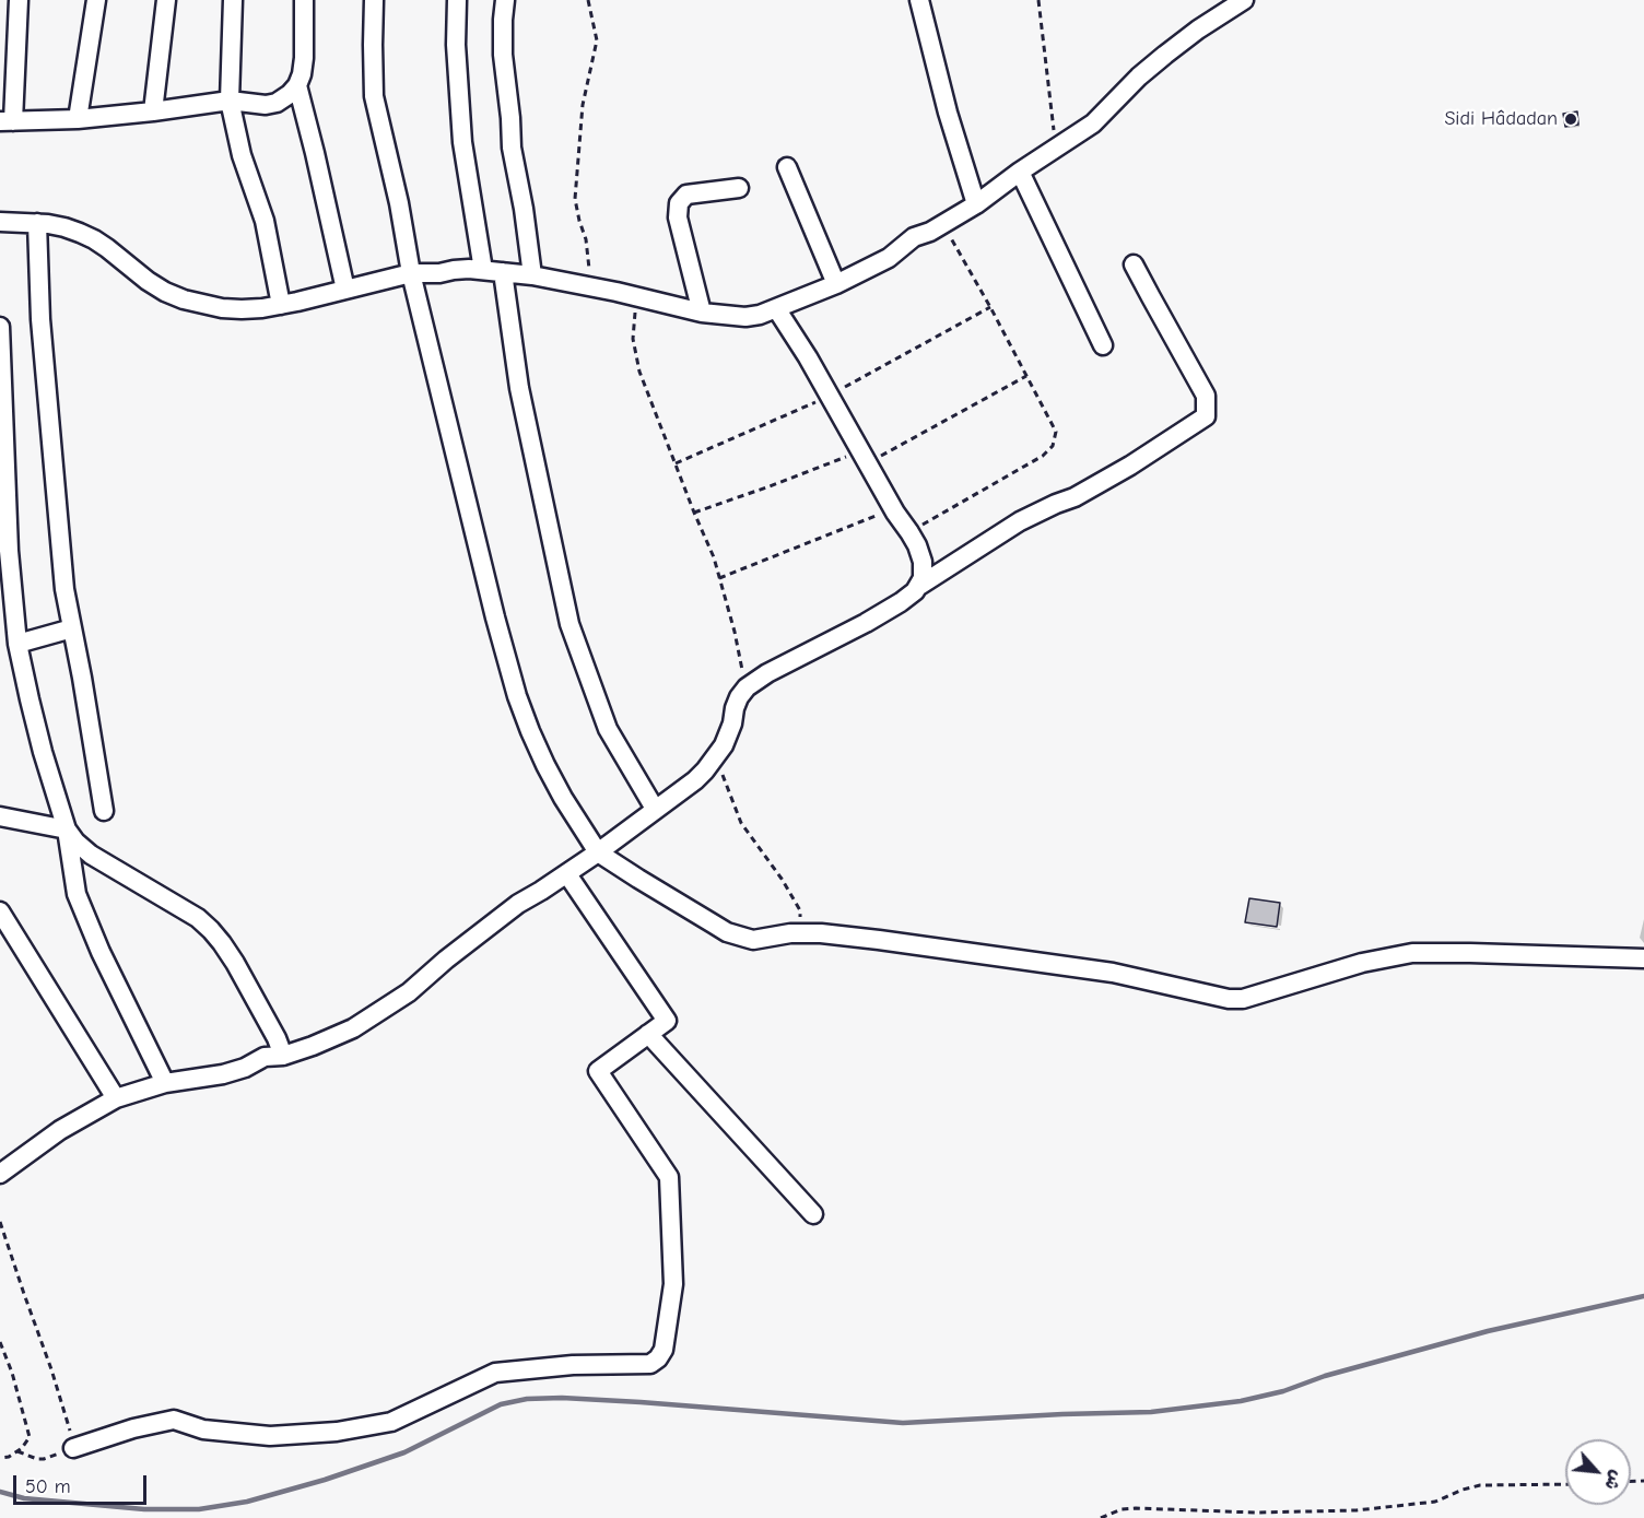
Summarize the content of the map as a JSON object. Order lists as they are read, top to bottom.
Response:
{
  "places": ["Sidi Hâdadan"],
  "scale_bar": "50 m",
  "north": "bottom right"
}
